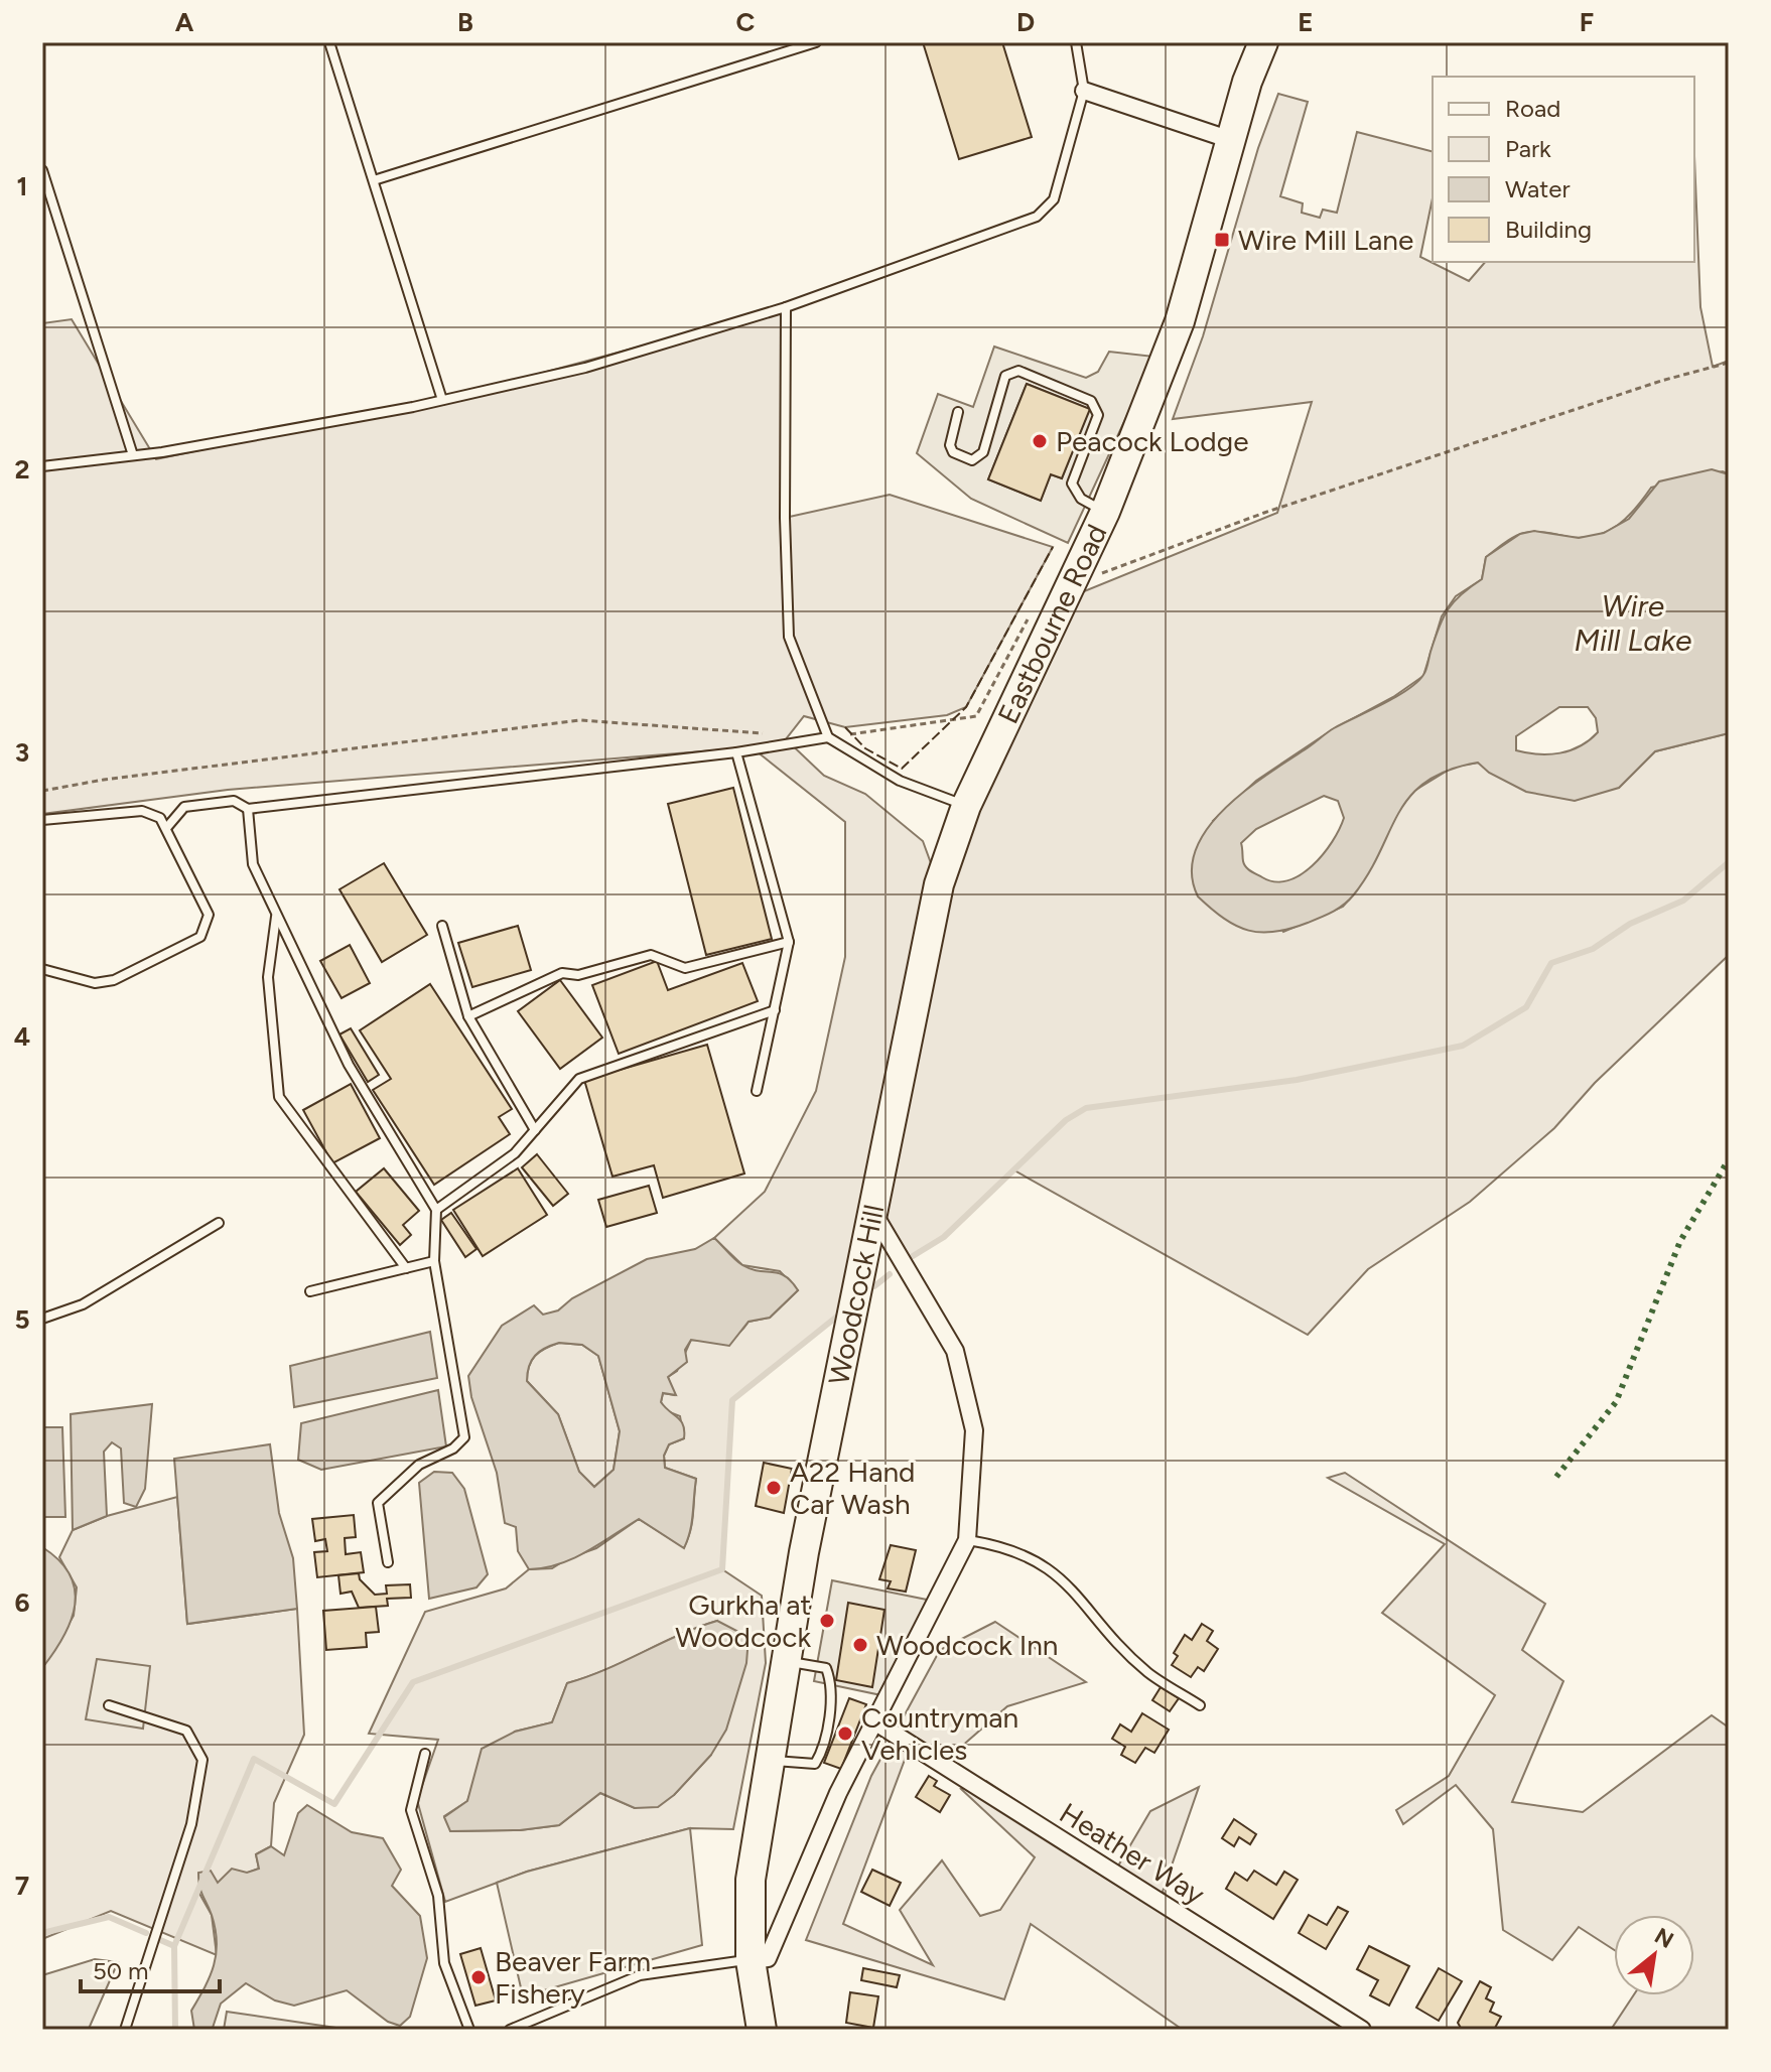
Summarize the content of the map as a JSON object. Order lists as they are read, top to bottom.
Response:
{
  "streets": {
    "highway": ["Eastbourne Road", "Woodcock Hill"],
    "street": ["Heather Way"]
  },
  "crossings": [
    ["Eastbourne Road", "Woodcock Hill"],
    ["Woodcock Hill", "Heather Way"]
  ],
  "water": ["Wire Mill Lake"],
  "places": {
    "transit": ["Wire Mill Lane"],
    "other": [
      "Peacock Lodge",
      "A22 Hand Car Wash",
      "Gurkha at Woodcock",
      "Woodcock Inn",
      "Countryman Vehicles",
      "Beaver Farm Fishery"
    ]
  },
  "legend": [
    "Road",
    "Park",
    "Water",
    "Building"
  ],
  "scale_bar": "50 m",
  "north": "top right",
  "grid": {
    "columns": [
      "A",
      "B",
      "C",
      "D",
      "E",
      "F"
    ],
    "rows": [
      "1",
      "2",
      "3",
      "4",
      "5",
      "6",
      "7"
    ]
  }
}
